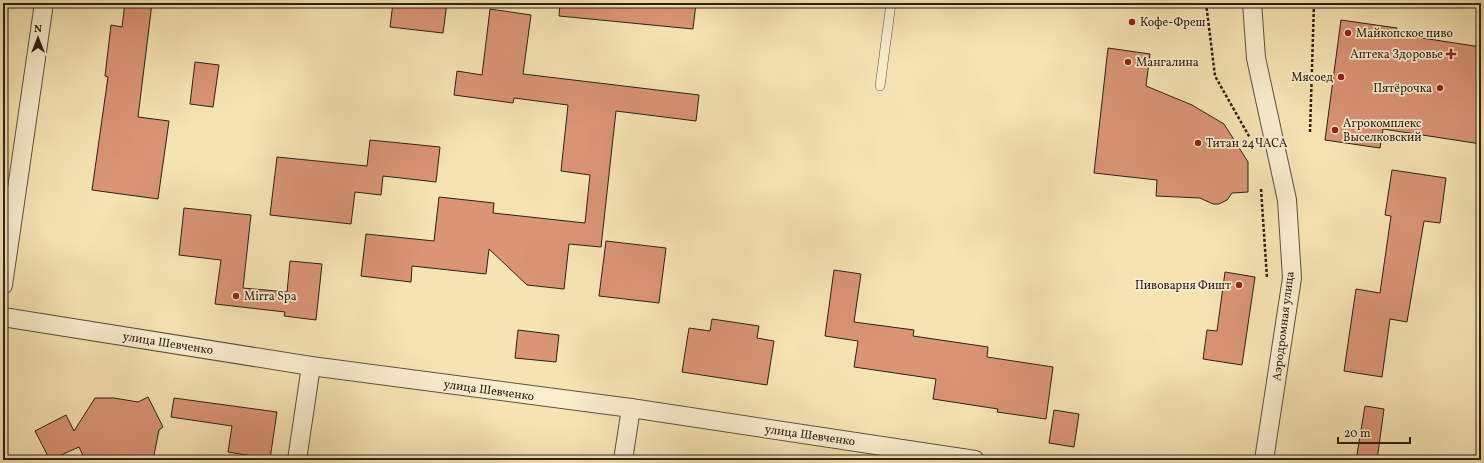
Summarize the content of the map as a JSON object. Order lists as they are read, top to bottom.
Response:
{
  "streets": {
    "street": ["Аэродромная улица", "улица Шевченко"]
  },
  "places": {
    "other": [
      "Кофе-Фреш",
      "Майкопское пиво",
      "Мангалина",
      "Мясоед",
      "Пятёрочка",
      "Агрокомплекс Выселковский",
      "Титан 24ЧАСА",
      "Пивоварня Фишт",
      "Mirra Spa"
    ],
    "health": ["Аптека Здоровье"]
  },
  "scale_bar": "20 m",
  "north": "top"
}
